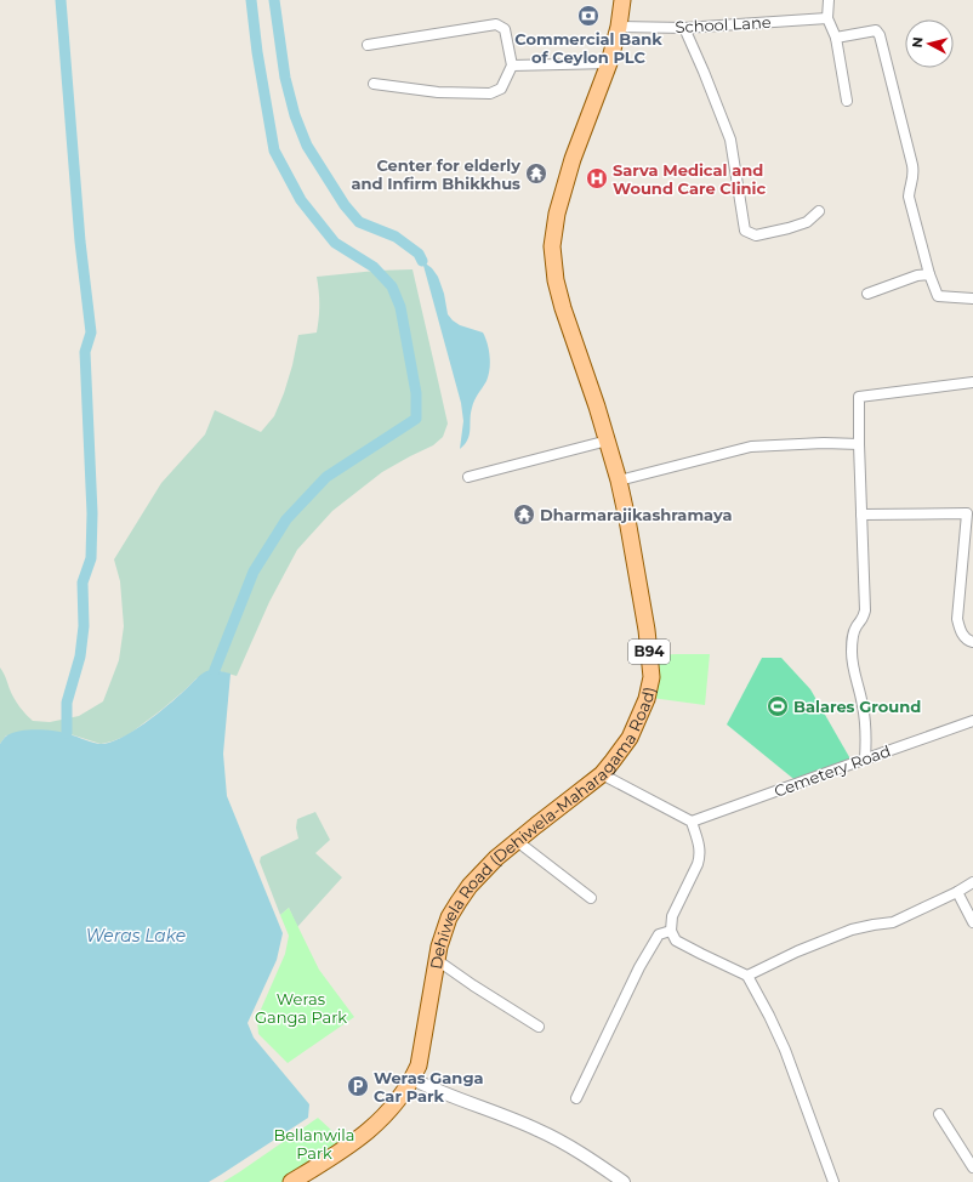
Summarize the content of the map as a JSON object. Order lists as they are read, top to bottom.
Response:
{
  "streets": {
    "main road": ["B94", "Dehiwela Road (Dehiwela-Maharagama Road)"],
    "street": ["School Lane", "Cemetery Road"]
  },
  "crossings": [
    ["School Lane", "Dehiwela Road (Dehiwela-Maharagama Road)"]
  ],
  "water": ["Weras Lake"],
  "parks": ["Weras Ganga Park", "Bellanwila Park"],
  "places": {
    "bank": ["Commercial Bank of Ceylon PLC"],
    "temple": ["Center for elderly and Infirm Bhikkhus", "Dharmarajikashramaya"],
    "hospital": ["Sarva Medical and Wound Care Clinic"],
    "sports": ["Balares Ground"],
    "parking": ["Weras Ganga Car Park"]
  },
  "north": "left"
}
